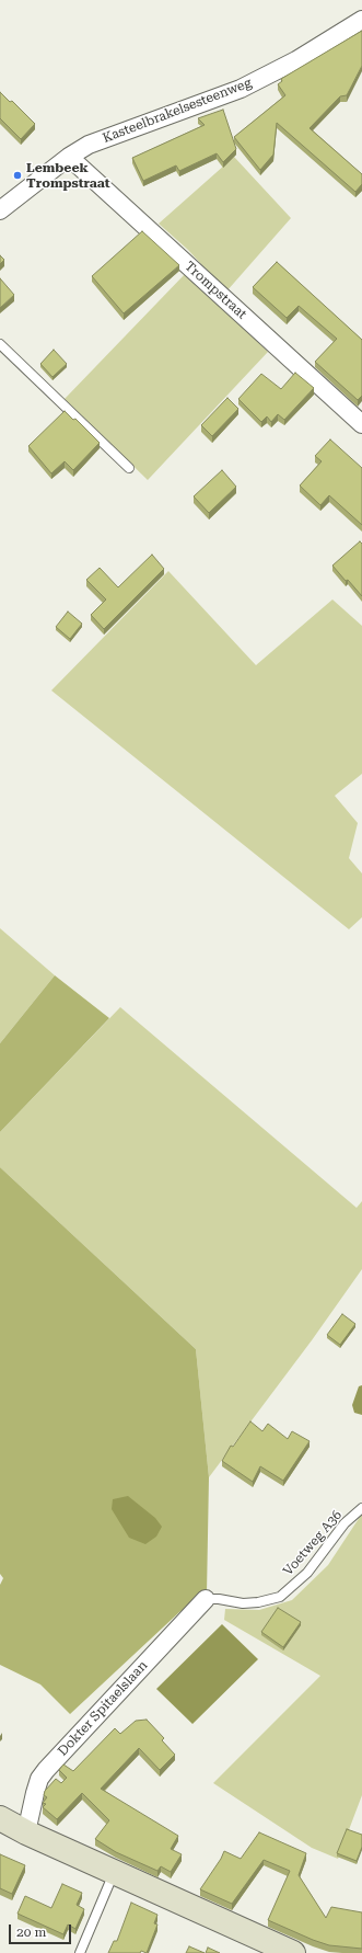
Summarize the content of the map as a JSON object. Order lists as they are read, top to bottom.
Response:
{
  "streets": {
    "street": ["Kasteelbrakelsesteenweg", "Trompstraat", "Dokter Spitaelslaan"],
    "lane": ["Voetweg A36"]
  },
  "crossings": [
    ["Kasteelbrakelsesteenweg", "Trompstraat"],
    ["Voetweg A36", "Dokter Spitaelslaan"]
  ],
  "places": ["Lembeek Trompstraat"],
  "scale_bar": "20 m"
}
